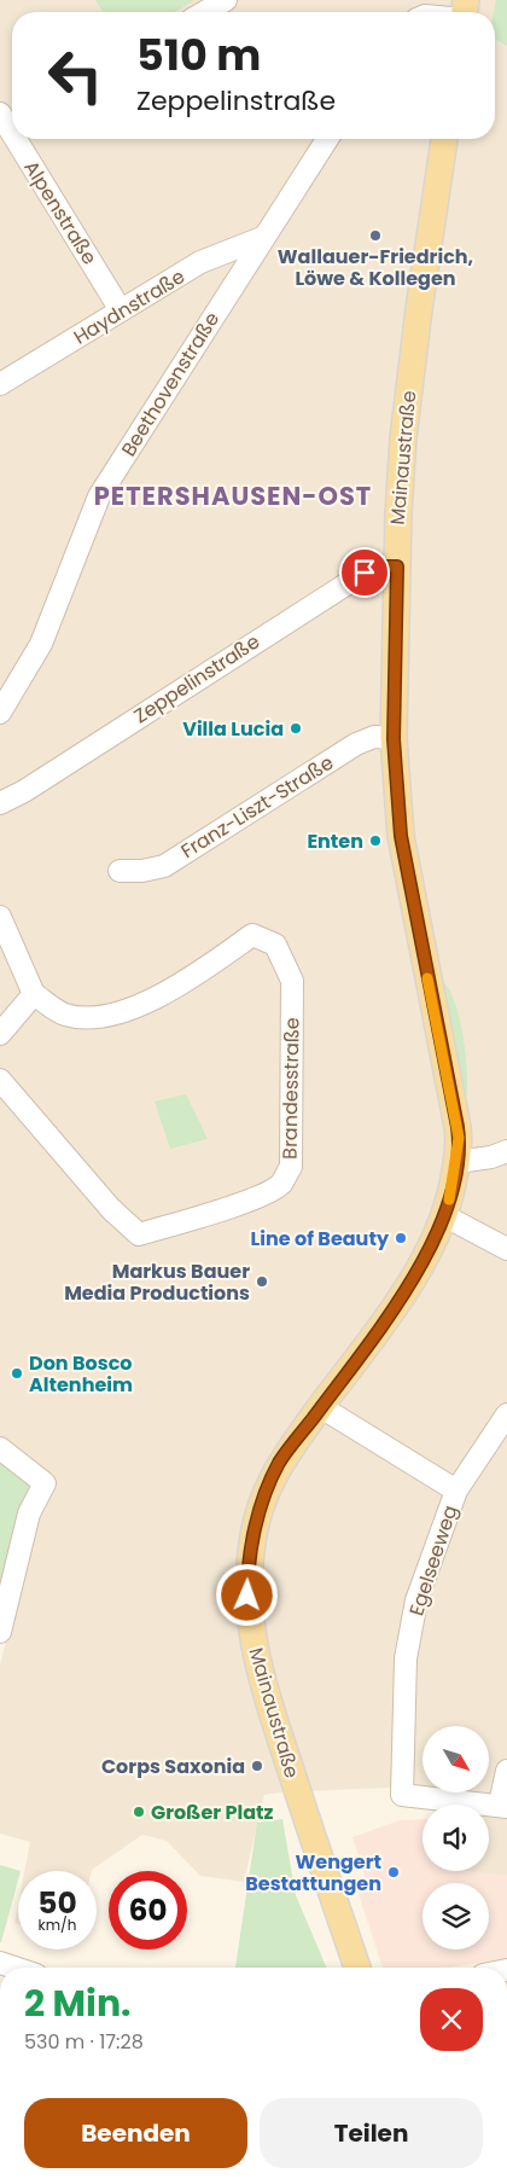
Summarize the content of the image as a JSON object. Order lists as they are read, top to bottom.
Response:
{
  "streets": {
    "main road": ["Mainaustraße"],
    "street": [
      "Alpenstraße",
      "Haydnstraße",
      "Beethovenstraße",
      "Zeppelinstraße",
      "Franz-Liszt-Straße",
      "Brandesstraße",
      "Egelseeweg"
    ]
  },
  "crossings": [
    ["Alpenstraße", "Haydnstraße"],
    ["Haydnstraße", "Beethovenstraße"],
    ["Mainaustraße", "Zeppelinstraße"],
    ["Mainaustraße", "Franz-Liszt-Straße"]
  ],
  "districts": ["PETERSHAUSEN-OST"],
  "places": [
    "Wallauer-Friedrich, Löwe & Kollegen",
    "Villa Lucia",
    "Enten",
    "Line of Beauty",
    "Markus Bauer Media Productions",
    "Don Bosco Altenheim",
    "Corps Saxonia",
    "Großer Platz",
    "Wengert Bestattungen"
  ],
  "north": "bottom right",
  "page": {
    "turn": ["510 m", "Zeppelinstraße"],
    "speed": "50 km/h",
    "limit": "60",
    "heading": ["2 Min.", "530 m · 17:28"],
    "buttons": ["Beenden", "Teilen"]
  }
}
